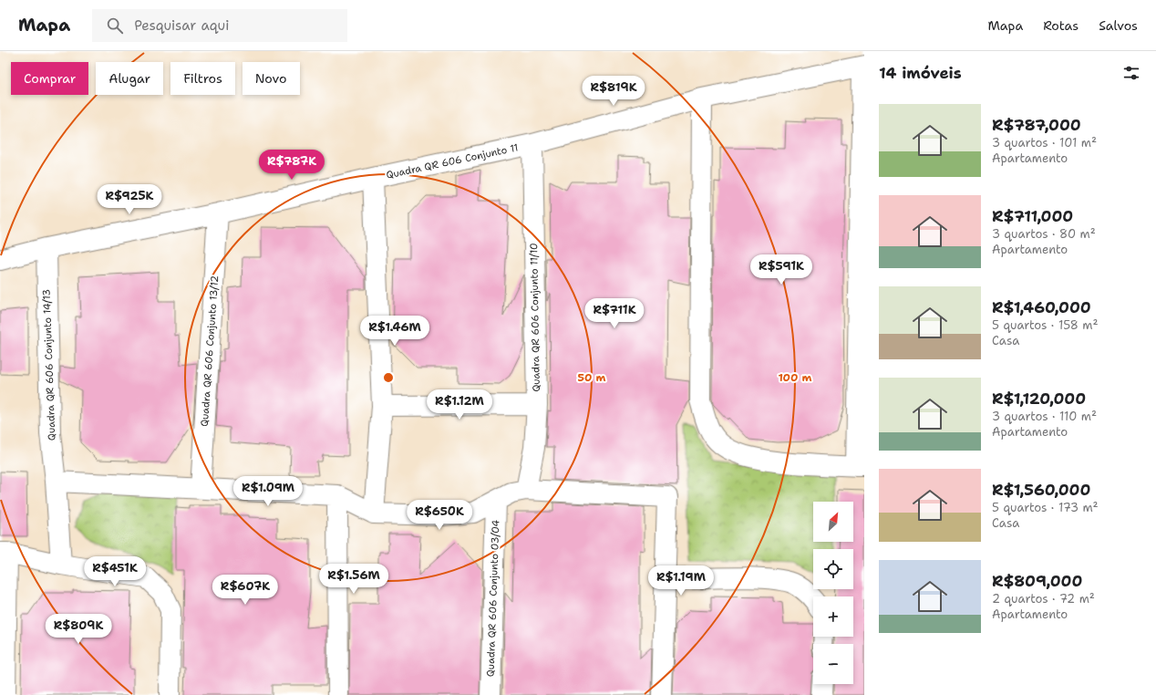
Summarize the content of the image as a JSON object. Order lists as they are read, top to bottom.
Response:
{
  "streets": {
    "street": [
      "Quadra QR 606 Conjunto 11",
      "Quadra QR 606 Conjunto 11/10",
      "Quadra QR 606 Conjunto 13/12",
      "Quadra QR 606 Conjunto 14/13",
      "Quadra QR 606 Conjunto 03/04"
    ]
  },
  "crossings": [
    ["Quadra QR 606 Conjunto 11", "Quadra QR 606 Conjunto 11/10"],
    ["Quadra QR 606 Conjunto 11", "Quadra QR 606 Conjunto 13/12"],
    ["Quadra QR 606 Conjunto 11", "Quadra QR 606 Conjunto 14/13"]
  ],
  "north": "top right",
  "page": {
    "header": "Mapa",
    "search": "Pesquisar aqui",
    "nav": ["Mapa", "Rotas", "Salvos"],
    "heading": "14 imóveis",
    "chip": [
      "Comprar",
      "Alugar",
      "Filtros",
      "Novo"
    ],
    "price": [
      "R$819K",
      "R$787K",
      "R$925K",
      "R$591K",
      "R$711K",
      "R$1.46M",
      "R$1.12M",
      "R$1.09M",
      "R$650K",
      "R$451K",
      "R$1.56M",
      "R$1.19M",
      "R$607K",
      "R$809K"
    ],
    "list": [
      {
        "name": "R$787,000",
        "note": "3 quartos · 101 m² · Apartamento"
      },
      {
        "name": "R$711,000",
        "note": "3 quartos · 80 m² · Apartamento"
      },
      {
        "name": "R$1,460,000",
        "note": "5 quartos · 158 m² · Casa"
      },
      {
        "name": "R$1,120,000",
        "note": "3 quartos · 110 m² · Apartamento"
      },
      {
        "name": "R$1,560,000",
        "note": "5 quartos · 173 m² · Casa"
      },
      {
        "name": "R$809,000",
        "note": "2 quartos · 72 m² · Apartamento"
      }
    ],
    "map_buttons": ["+", "−"]
  },
  "rings": ["50 m", "100 m"]
}
